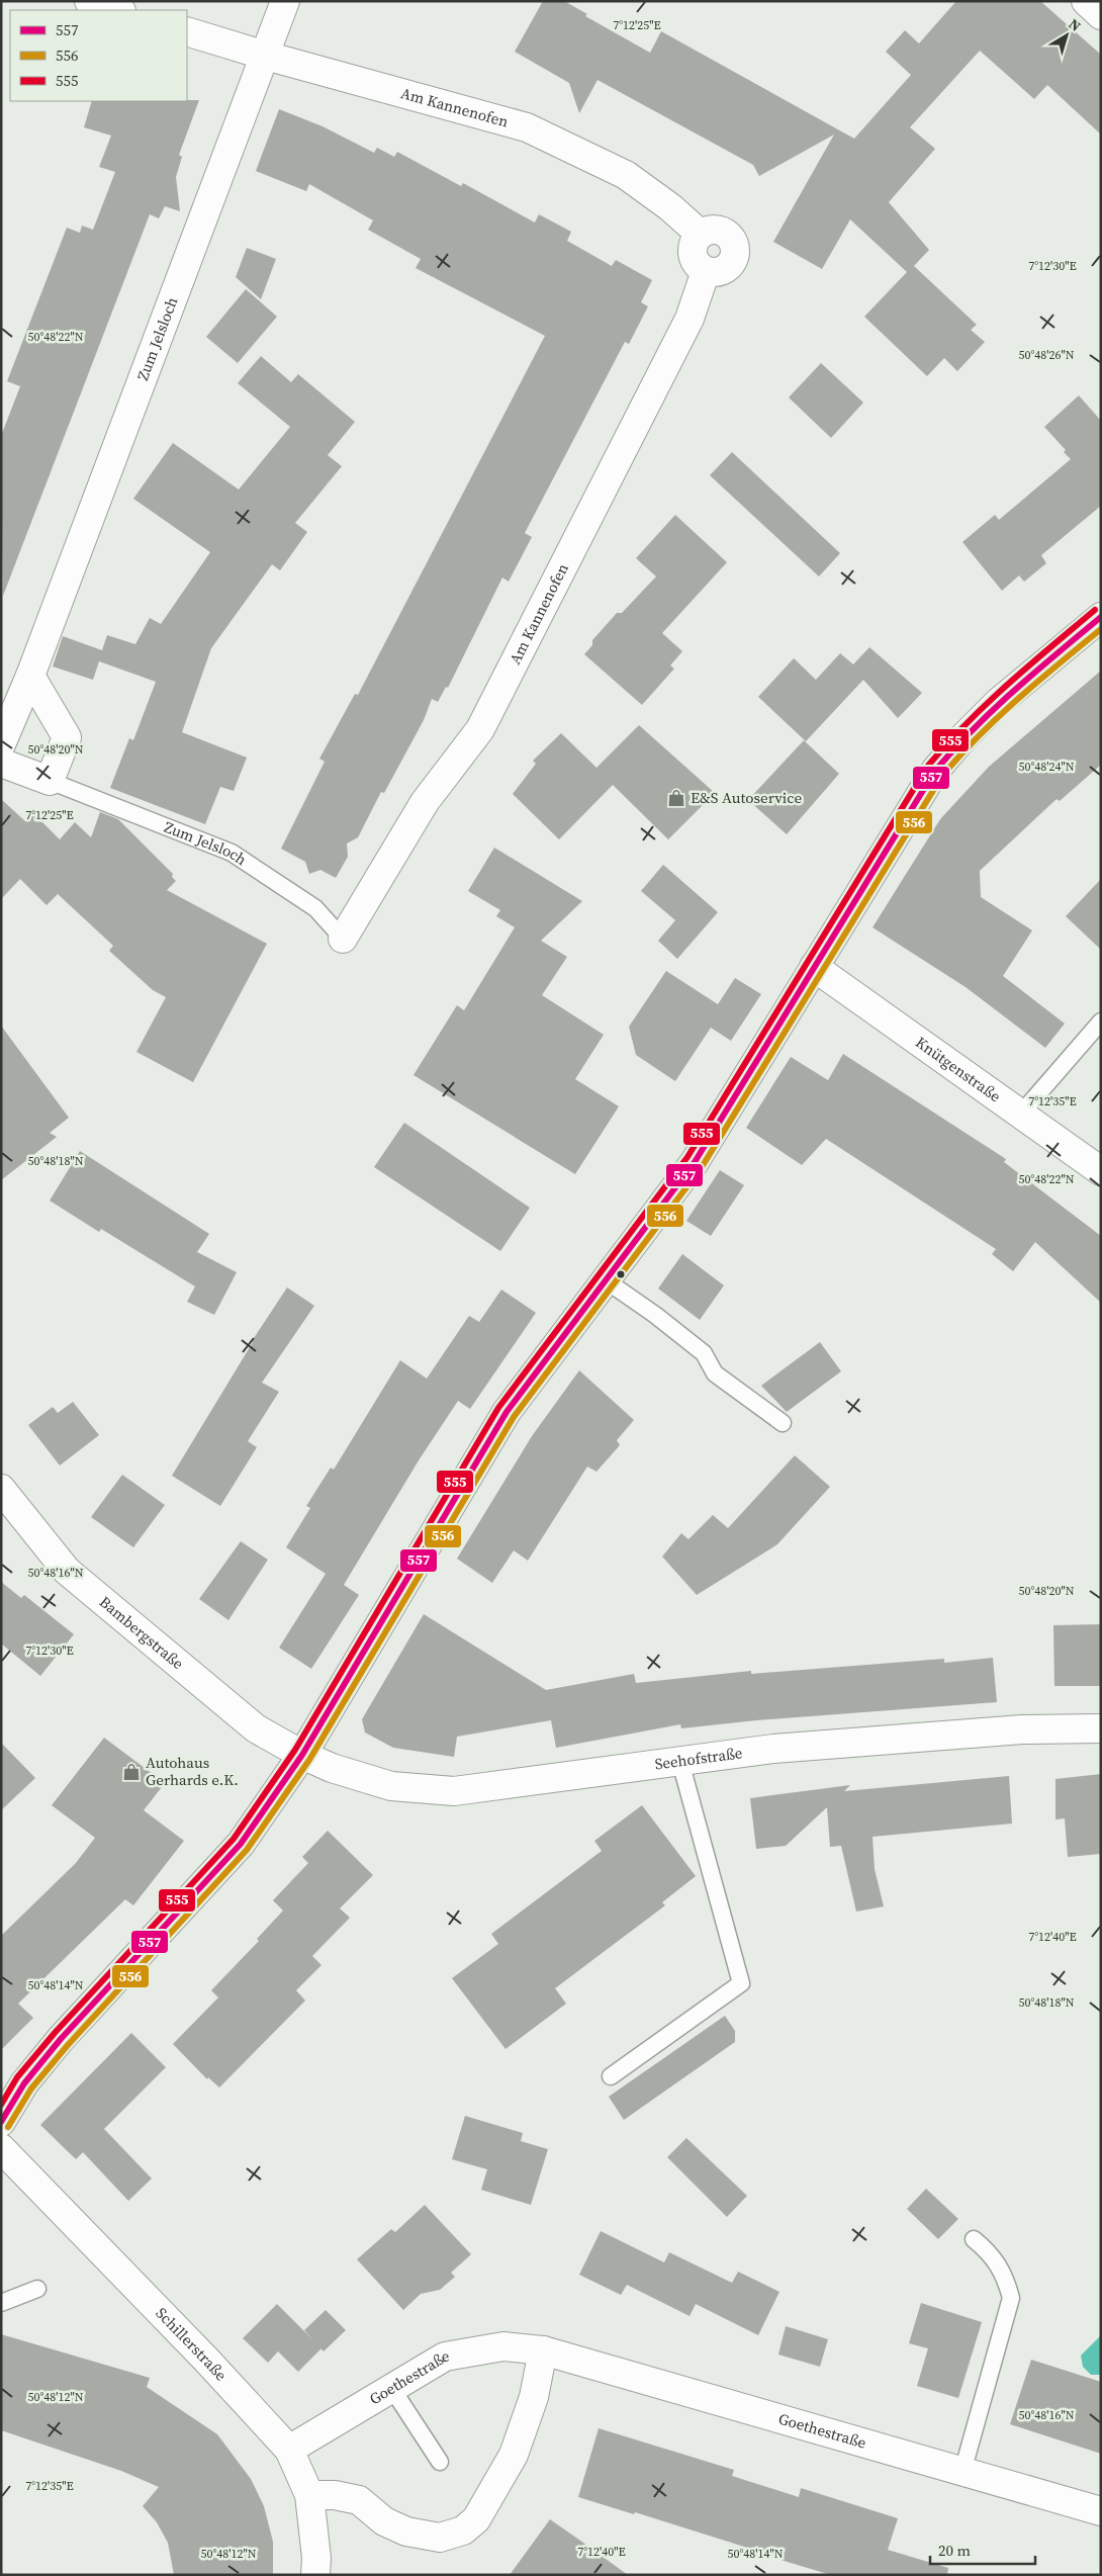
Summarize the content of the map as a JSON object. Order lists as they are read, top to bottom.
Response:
{
  "streets": {
    "street": [
      "Am Kannenofen",
      "Zum Jelsloch",
      "Knütgenstraße",
      "Bambergstraße",
      "Seehofstraße",
      "Schillerstraße",
      "Goethestraße"
    ]
  },
  "crossings": [
    ["Am Kannenofen", "Zum Jelsloch"],
    ["Bambergstraße", "Seehofstraße"],
    ["Schillerstraße", "Goethestraße"]
  ],
  "places": {
    "shop": ["E&S Autoservice", "Autohaus Gerhards e.K."]
  },
  "lines": ["transit line 555", "transit line 557", "transit line 556"],
  "legend": ["557", "556", "555"],
  "scale_bar": "20 m",
  "north": "top right",
  "coordinates": [
    "7°12'25\"E",
    "7°12'30\"E",
    "50°48'22\"N",
    "50°48'26\"N",
    "50°48'20\"N",
    "50°48'24\"N",
    "7°12'35\"E",
    "50°48'18\"N",
    "50°48'16\"N",
    "7°12'40\"E",
    "50°48'14\"N",
    "50°48'12\"N"
  ]
}
